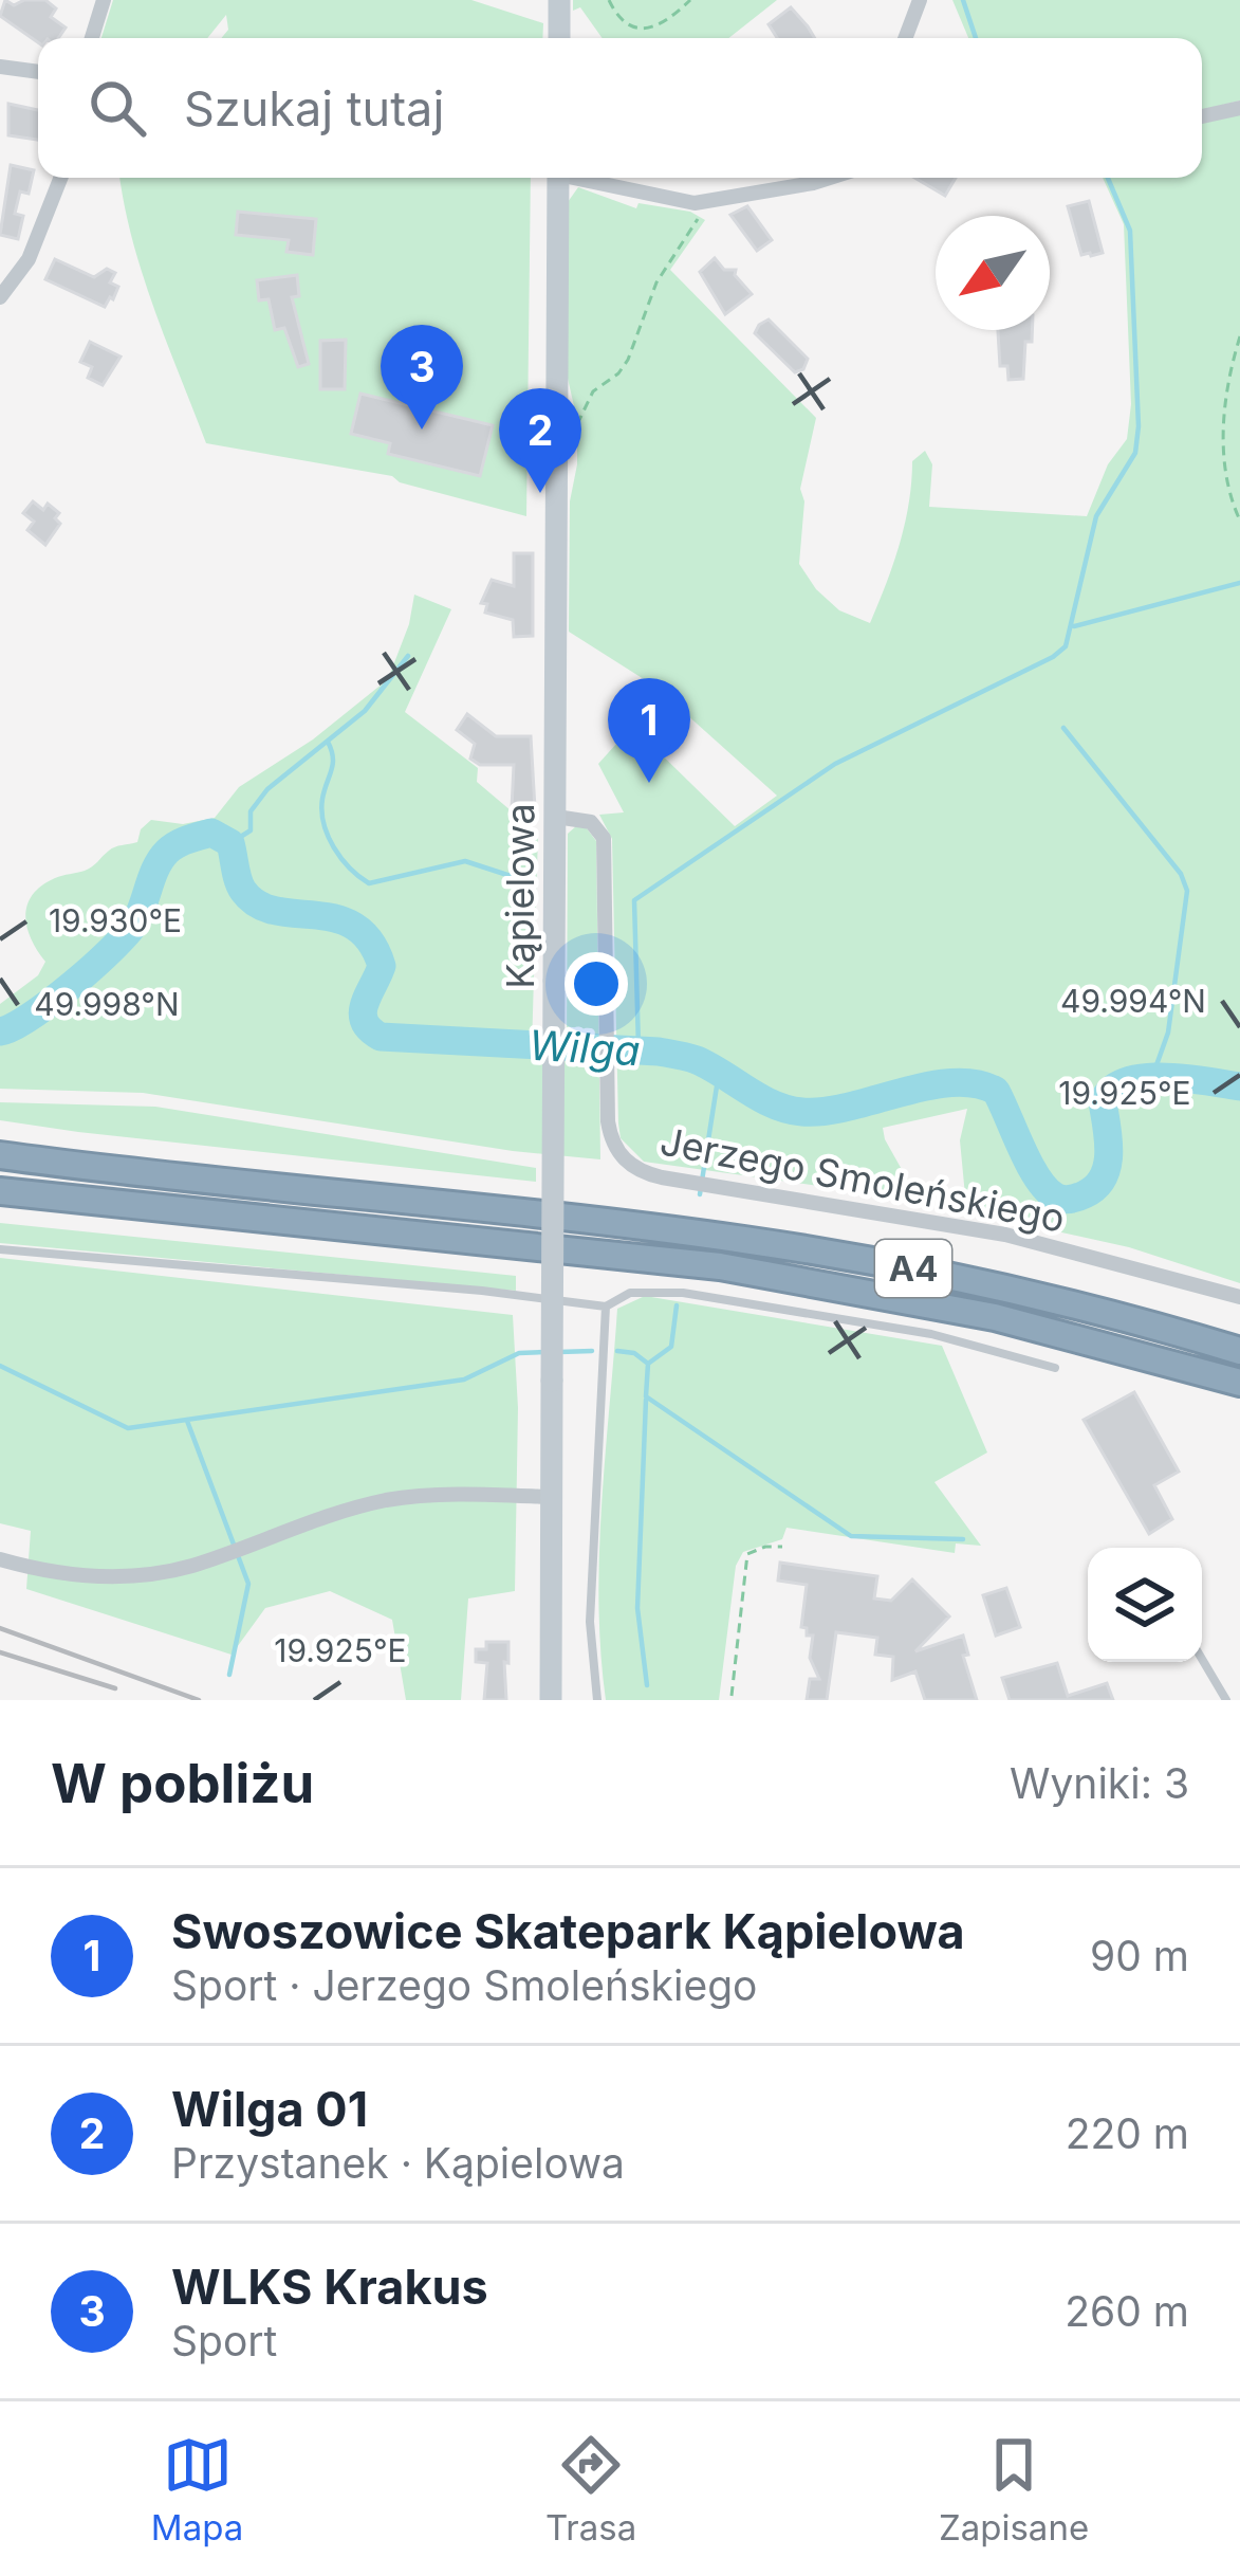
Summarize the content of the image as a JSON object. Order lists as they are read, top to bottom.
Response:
{
  "streets": {
    "highway": ["A4"],
    "street": ["Kąpielowa", "Jerzego Smoleńskiego"]
  },
  "crossings": [
    ["Kąpielowa", "Jerzego Smoleńskiego"]
  ],
  "water": ["Wilga"],
  "north": "bottom left",
  "page": {
    "search": "Szukaj tutaj",
    "pins": ["3", "2", "1"],
    "heading": ["W pobliżu", "Wyniki: 3"],
    "list": [
      {
        "mark": "1",
        "name": "Swoszowice Skatepark Kąpielowa",
        "note": "Sport · Jerzego Smoleńskiego",
        "value": "90 m"
      },
      {
        "mark": "2",
        "name": "Wilga 01",
        "note": "Przystanek · Kąpielowa",
        "value": "220 m"
      },
      {
        "mark": "3",
        "name": "WLKS Krakus",
        "note": "Sport",
        "value": "260 m"
      }
    ],
    "nav": ["Mapa", "Trasa", "Zapisane"]
  },
  "coordinates": [
    "19.930°E",
    "49.994°N",
    "49.998°N",
    "19.925°E"
  ]
}
